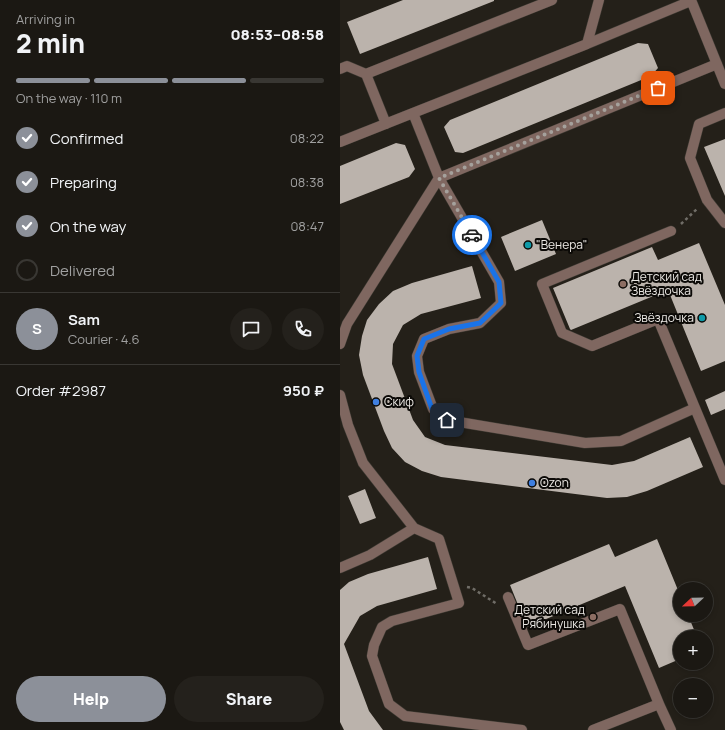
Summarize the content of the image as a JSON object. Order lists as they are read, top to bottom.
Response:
{
  "places": [
    "\"Венера\"",
    "Детский сад Звёздочка",
    "Звёздочка",
    "Скиф",
    "Ozon",
    "Детский сад Рябинушка"
  ],
  "north": "left",
  "page": {
    "heading": ["2 min", "Arriving in", "08:53–08:58"],
    "panel": [
      "Sam",
      "Courier · 4.6",
      "Order #2987",
      "950 ₽"
    ],
    "bar": "On the way · 110 m",
    "list": [
      ["Confirmed", "08:22"],
      ["Preparing", "08:38"],
      ["On the way", "08:47"],
      "Delivered"
    ],
    "round": "S",
    "map_buttons": ["+", "−"],
    "buttons": ["Help", "Share"]
  }
}
